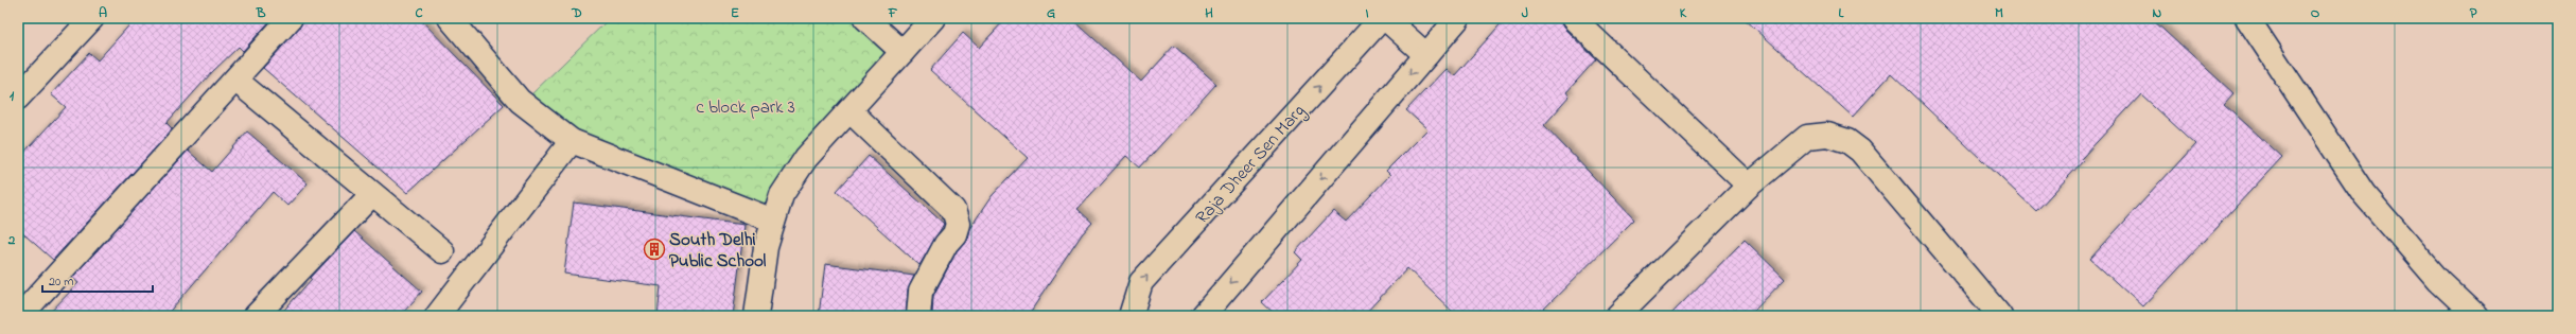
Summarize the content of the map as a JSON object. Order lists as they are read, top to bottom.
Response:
{
  "streets": {
    "street": ["Raja Dheer Sen Marg"]
  },
  "parks": ["c block park 3"],
  "places": {
    "building": ["South Delhi Public School"]
  },
  "scale_bar": "20 m",
  "grid": {
    "columns": [
      "A",
      "B",
      "C",
      "D",
      "E",
      "F",
      "G",
      "H",
      "I",
      "J",
      "K",
      "L",
      "M",
      "N",
      "O",
      "P"
    ],
    "rows": ["1", "2"]
  }
}
